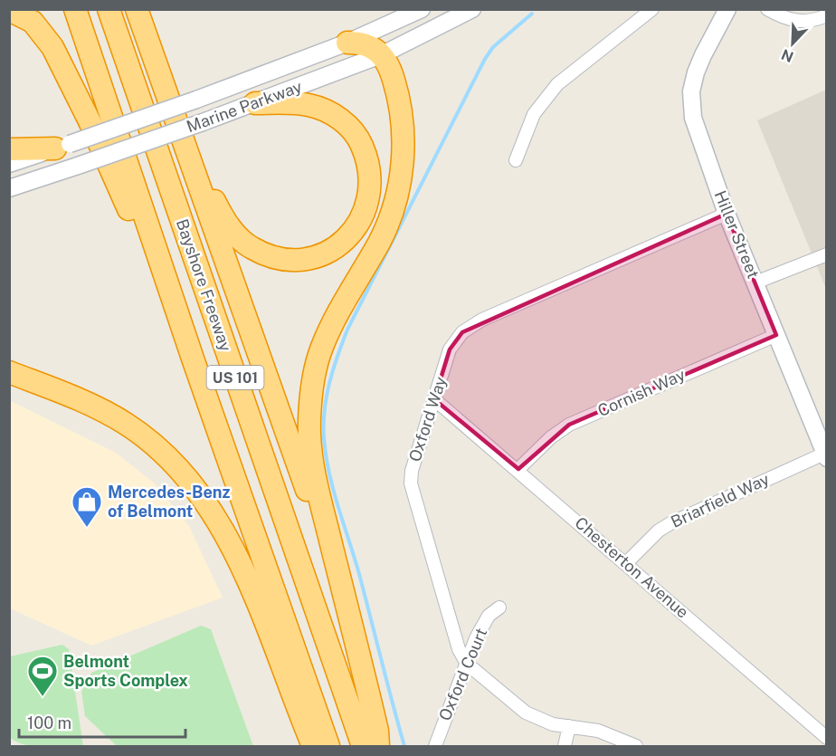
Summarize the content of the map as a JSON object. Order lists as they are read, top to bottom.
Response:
{
  "streets": {
    "highway": ["Bayshore Freeway", "US 101"],
    "main road": ["Marine Parkway", "Hiller Street"],
    "street": [
      "Cornish Way",
      "Oxford Way",
      "Briarfield Way",
      "Chesterton Avenue",
      "Oxford Court"
    ]
  },
  "crossings": [
    ["Hiller Street", "Cornish Way"],
    ["Hiller Street", "Oxford Way"],
    ["Hiller Street", "Briarfield Way"],
    ["Cornish Way", "Chesterton Avenue"],
    ["Oxford Way", "Chesterton Avenue"],
    ["Oxford Way", "Oxford Court"],
    ["Briarfield Way", "Chesterton Avenue"]
  ],
  "places": {
    "shop": ["Mercedes-Benz of Belmont"],
    "sports": ["Belmont Sports Complex"]
  },
  "scale_bar": "100 m",
  "north": "bottom left"
}
